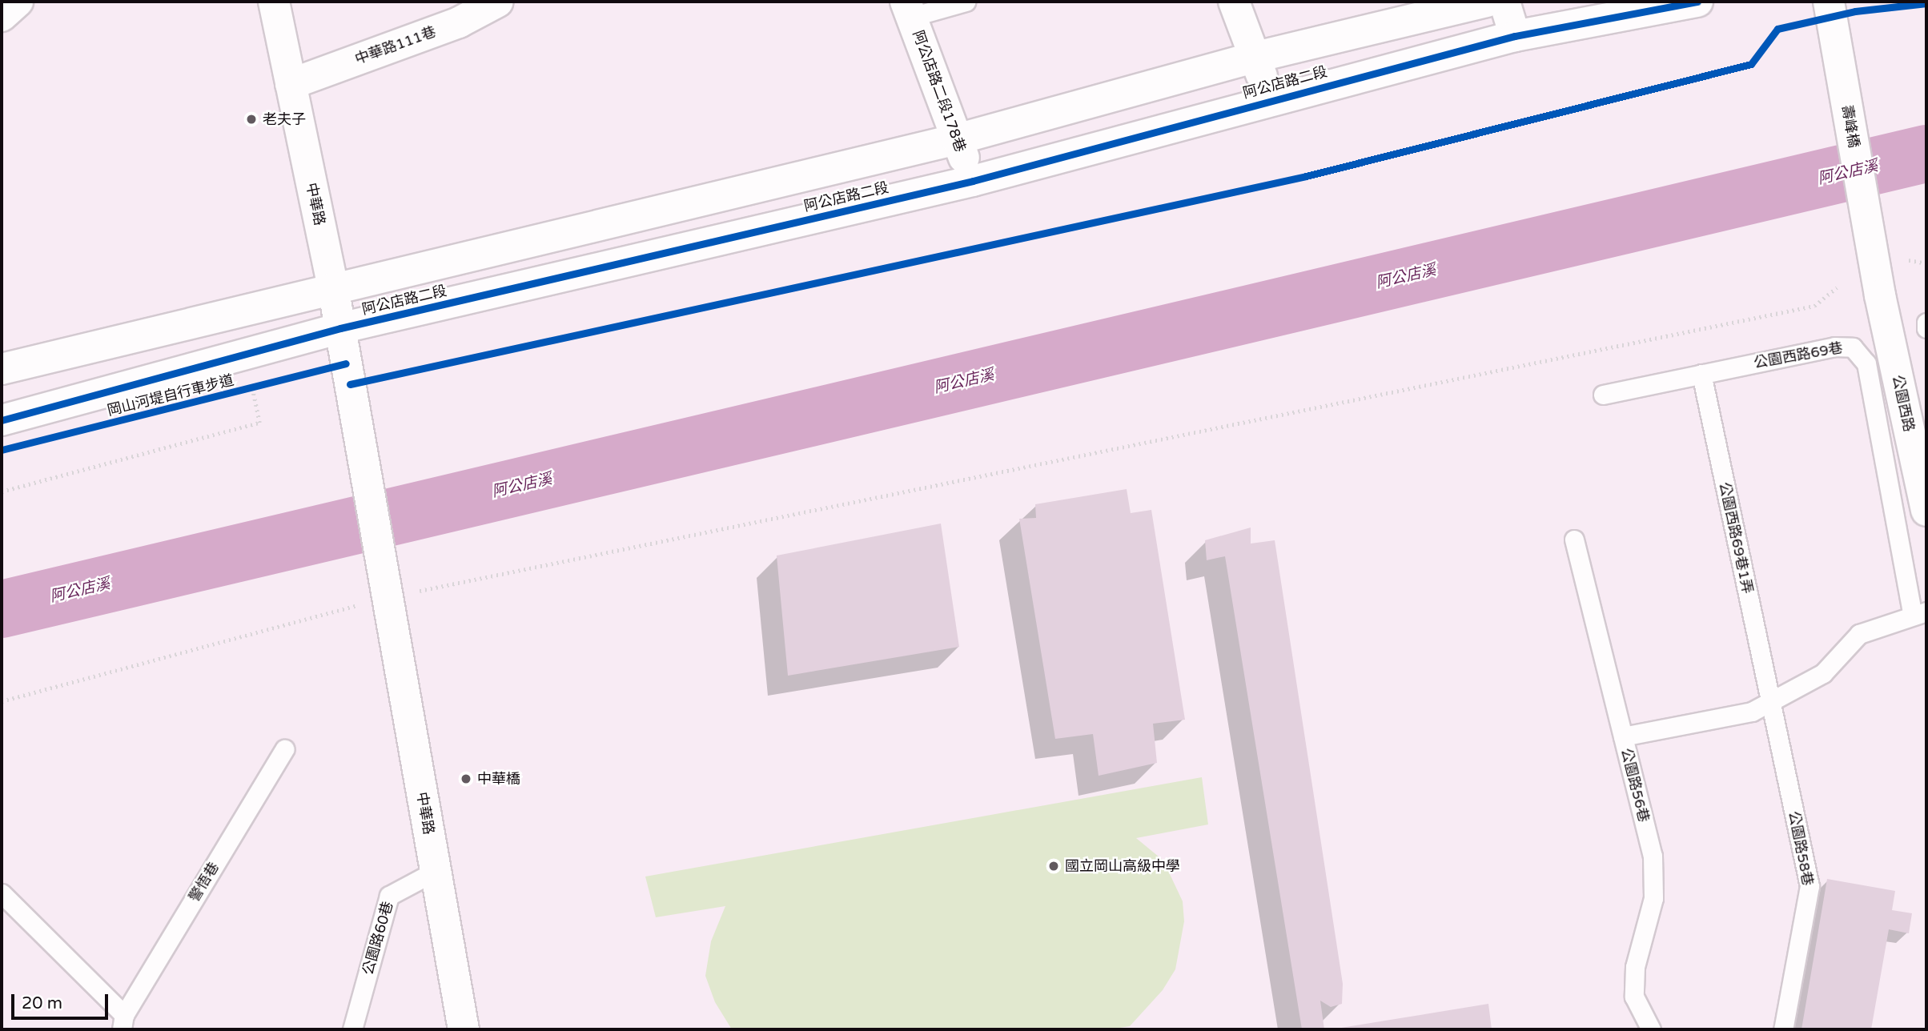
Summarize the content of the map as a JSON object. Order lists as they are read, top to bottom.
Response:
{
  "streets": {
    "street": [
      "中華路111巷",
      "阿公店路二段",
      "阿公店路二段178巷",
      "壽峰橋",
      "中華路",
      "公園西路"
    ],
    "lane": [
      "公園西路69巷",
      "公園西路69巷1弄",
      "公園路56巷",
      "公園路58巷",
      "警悟巷",
      "公園路60巷"
    ],
    "cycle path": ["岡山河堤自行車步道"]
  },
  "crossings": [
    ["中華路111巷", "中華路"],
    ["阿公店路二段", "阿公店路二段178巷"],
    ["阿公店路二段", "中華路"],
    ["壽峰橋", "公園西路"],
    ["中華路", "公園路60巷"],
    ["公園西路69巷", "公園西路69巷1弄"],
    ["公園西路69巷1弄", "公園路58巷"]
  ],
  "water": ["阿公店溪"],
  "places": ["老夫子", "中華橋", "國立岡山高級中學"],
  "scale_bar": "20 m"
}
